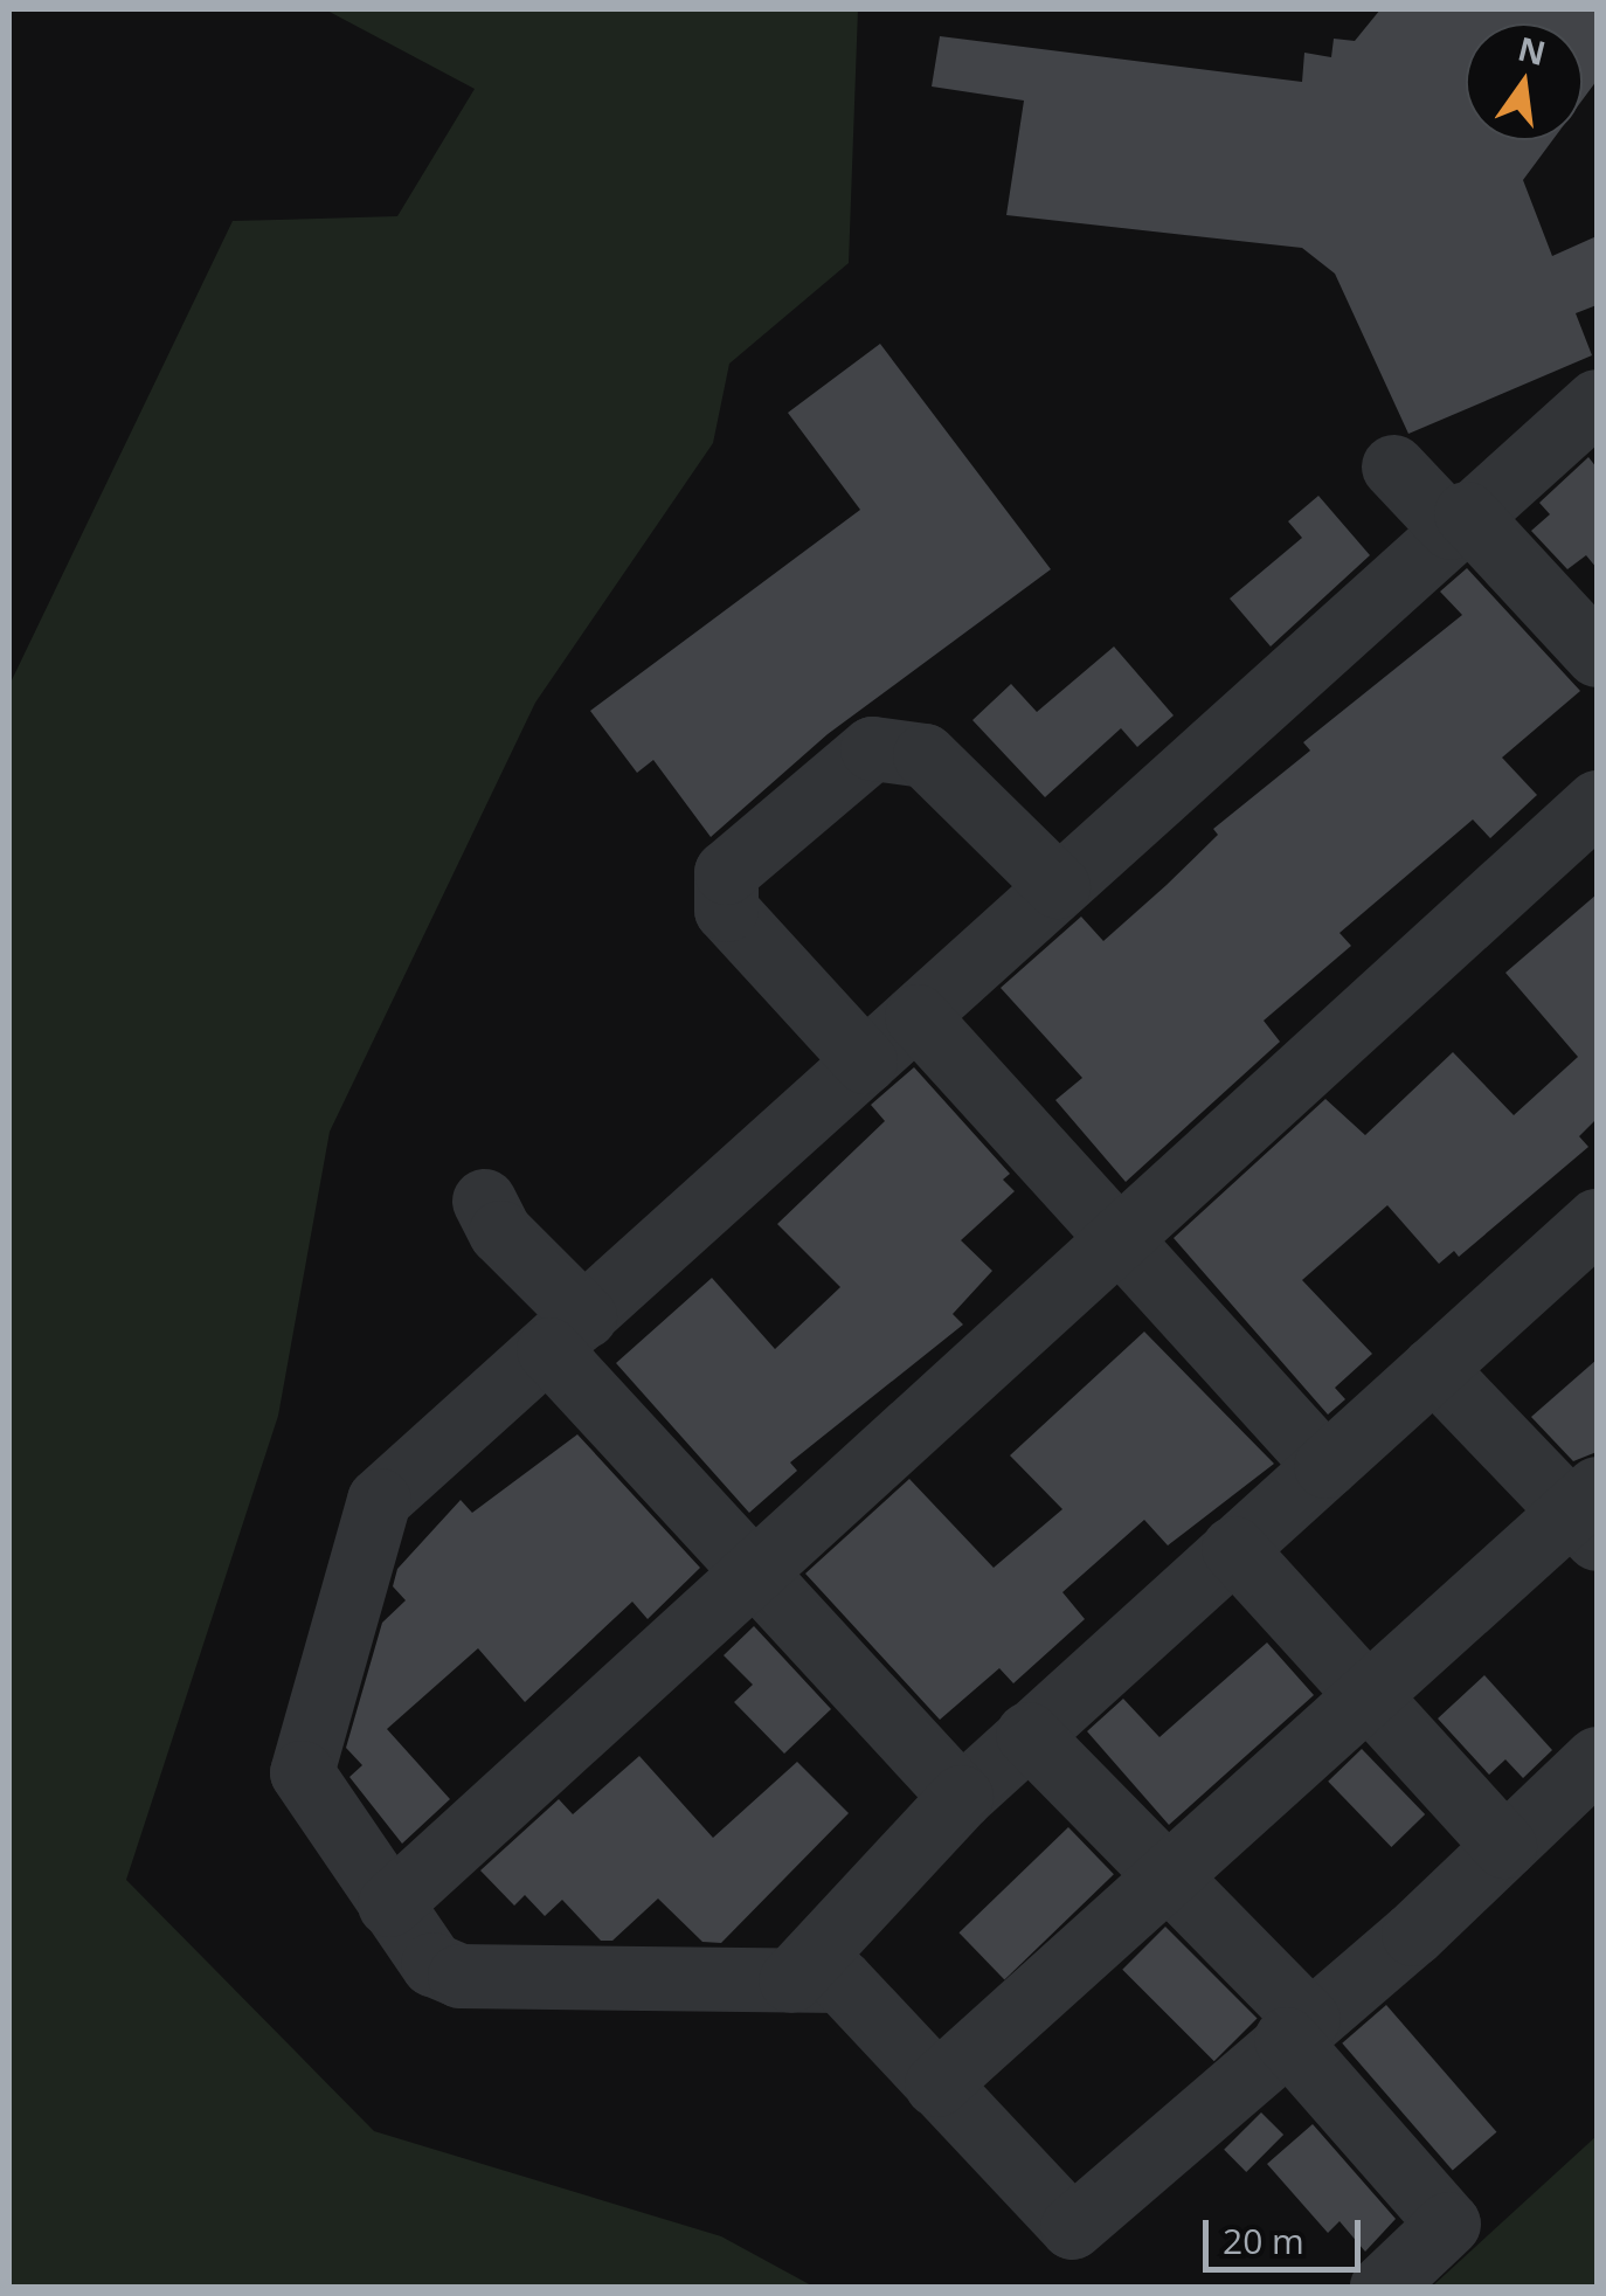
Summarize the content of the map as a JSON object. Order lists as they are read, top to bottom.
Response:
{
  "scale_bar": "20 m",
  "north": "top"
}
